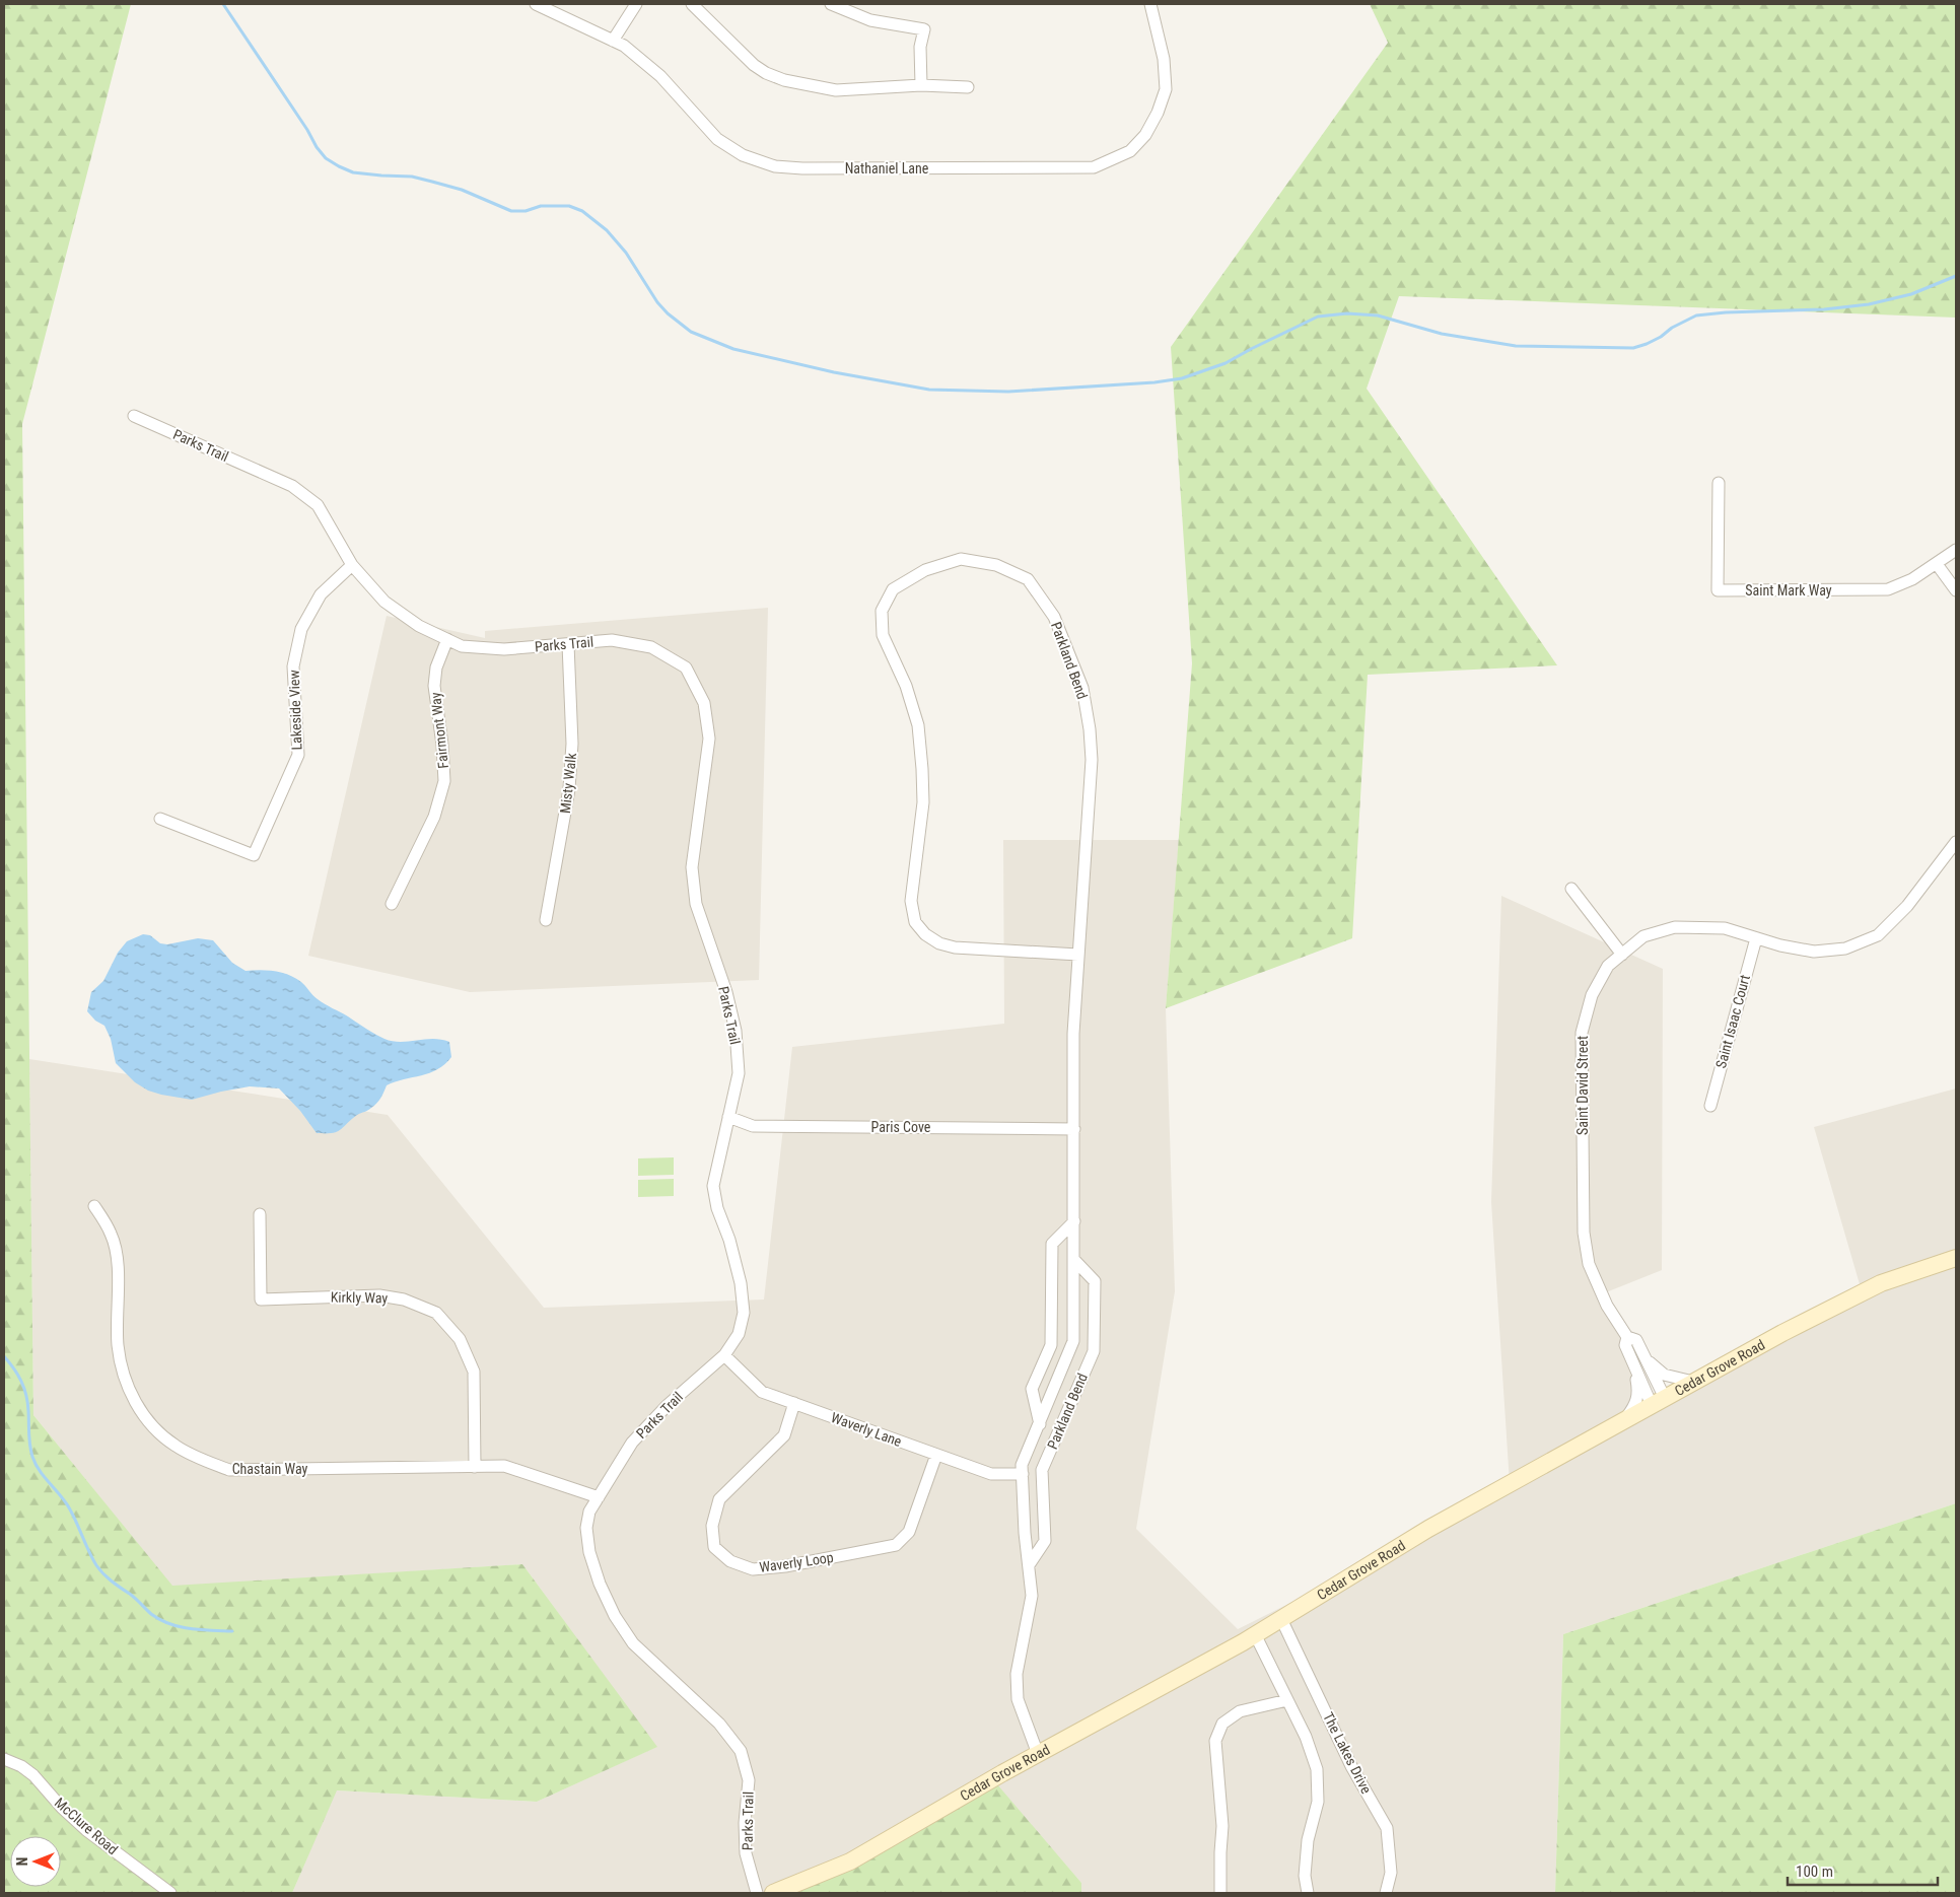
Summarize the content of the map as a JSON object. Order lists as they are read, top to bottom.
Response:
{
  "streets": {
    "main road": ["Cedar Grove Road"],
    "street": [
      "Nathaniel Lane",
      "Parks Trail",
      "Saint Mark Way",
      "Parkland Bend",
      "Lakeside View",
      "Fairmont Way",
      "Misty Walk",
      "Saint Isaac Court",
      "Saint David Street",
      "Paris Cove",
      "Kirkly Way",
      "Waverly Lane",
      "Chastain Way",
      "Waverly Loop",
      "The Lakes Drive",
      "McClure Road"
    ]
  },
  "crossings": [
    ["Parks Trail", "Lakeside View"],
    ["Parks Trail", "Fairmont Way"],
    ["Parks Trail", "Misty Walk"],
    ["Parks Trail", "Paris Cove"],
    ["Parks Trail", "Waverly Lane"],
    ["Parks Trail", "Chastain Way"],
    ["Parkland Bend", "Paris Cove"],
    ["Parkland Bend", "Cedar Grove Road"],
    ["Parkland Bend", "Waverly Lane"],
    ["Saint Isaac Court", "Saint David Street"],
    ["Saint David Street", "Cedar Grove Road"],
    ["Kirkly Way", "Chastain Way"],
    ["Cedar Grove Road", "The Lakes Drive"],
    ["Waverly Lane", "Waverly Loop"]
  ],
  "scale_bar": "100 m",
  "north": "left"
}
